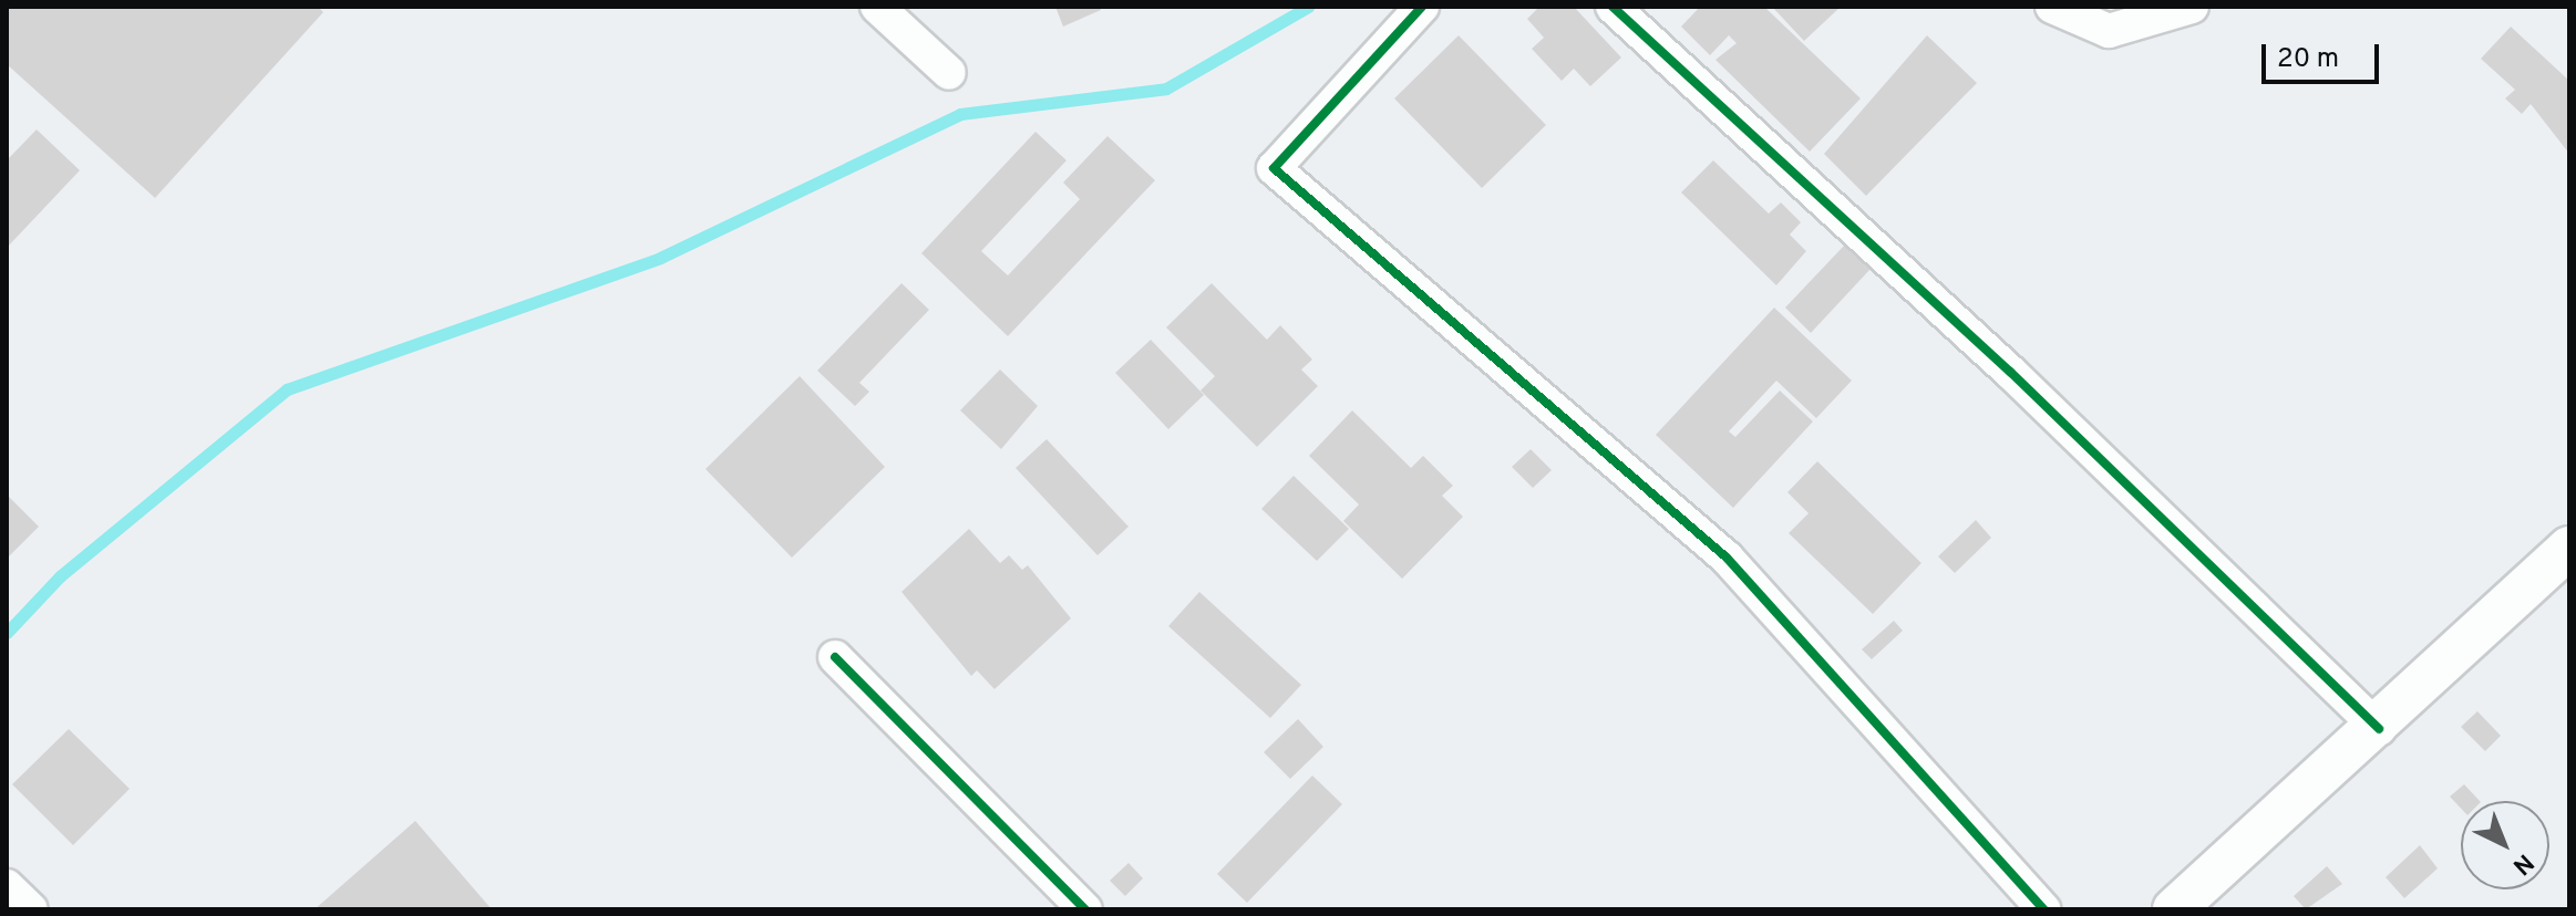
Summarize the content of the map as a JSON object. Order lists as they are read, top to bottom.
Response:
{
  "scale_bar": "20 m",
  "north": "bottom right"
}
